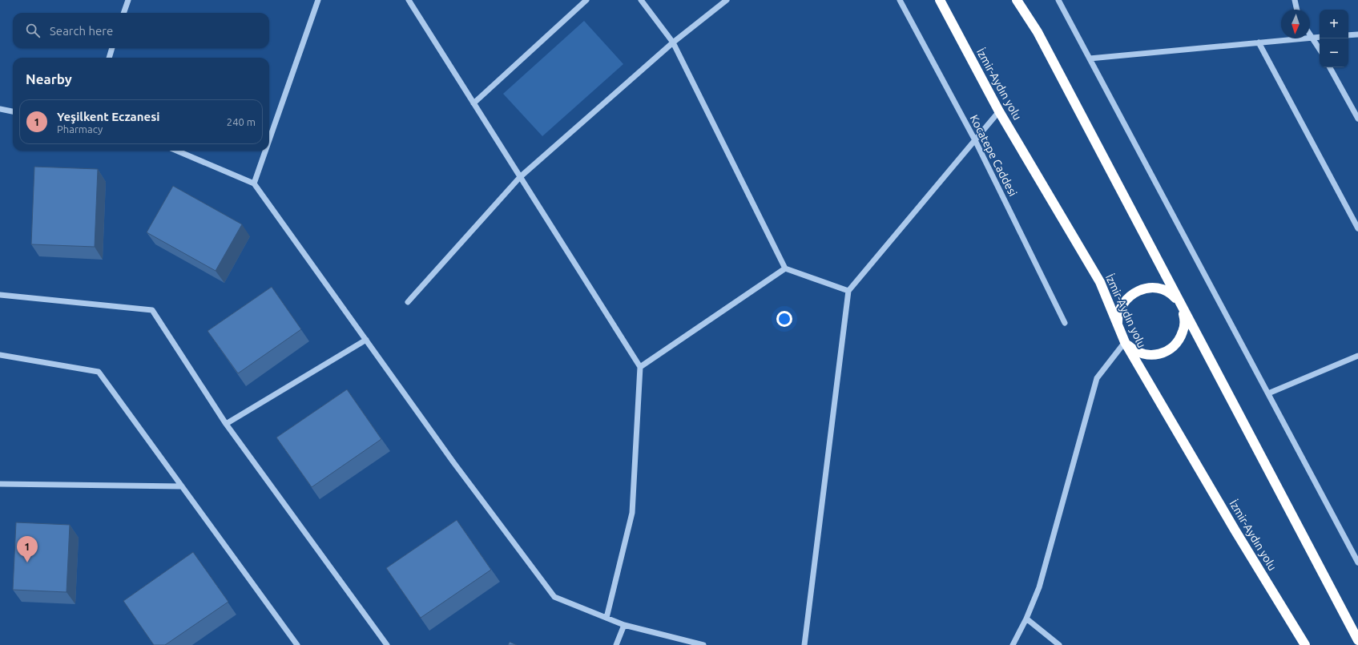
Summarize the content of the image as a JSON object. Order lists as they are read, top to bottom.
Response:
{
  "streets": {
    "highway": ["İzmir-Aydın yolu"],
    "street": ["Kocatepe Caddesi"]
  },
  "north": "bottom",
  "page": {
    "map_buttons": ["+", "−"],
    "search": "Search here",
    "heading": "Nearby",
    "list": [
      {
        "mark": "1",
        "name": "Yeşilkent Eczanesi",
        "note": "Pharmacy",
        "value": "240 m"
      }
    ],
    "pins": "1"
  }
}
